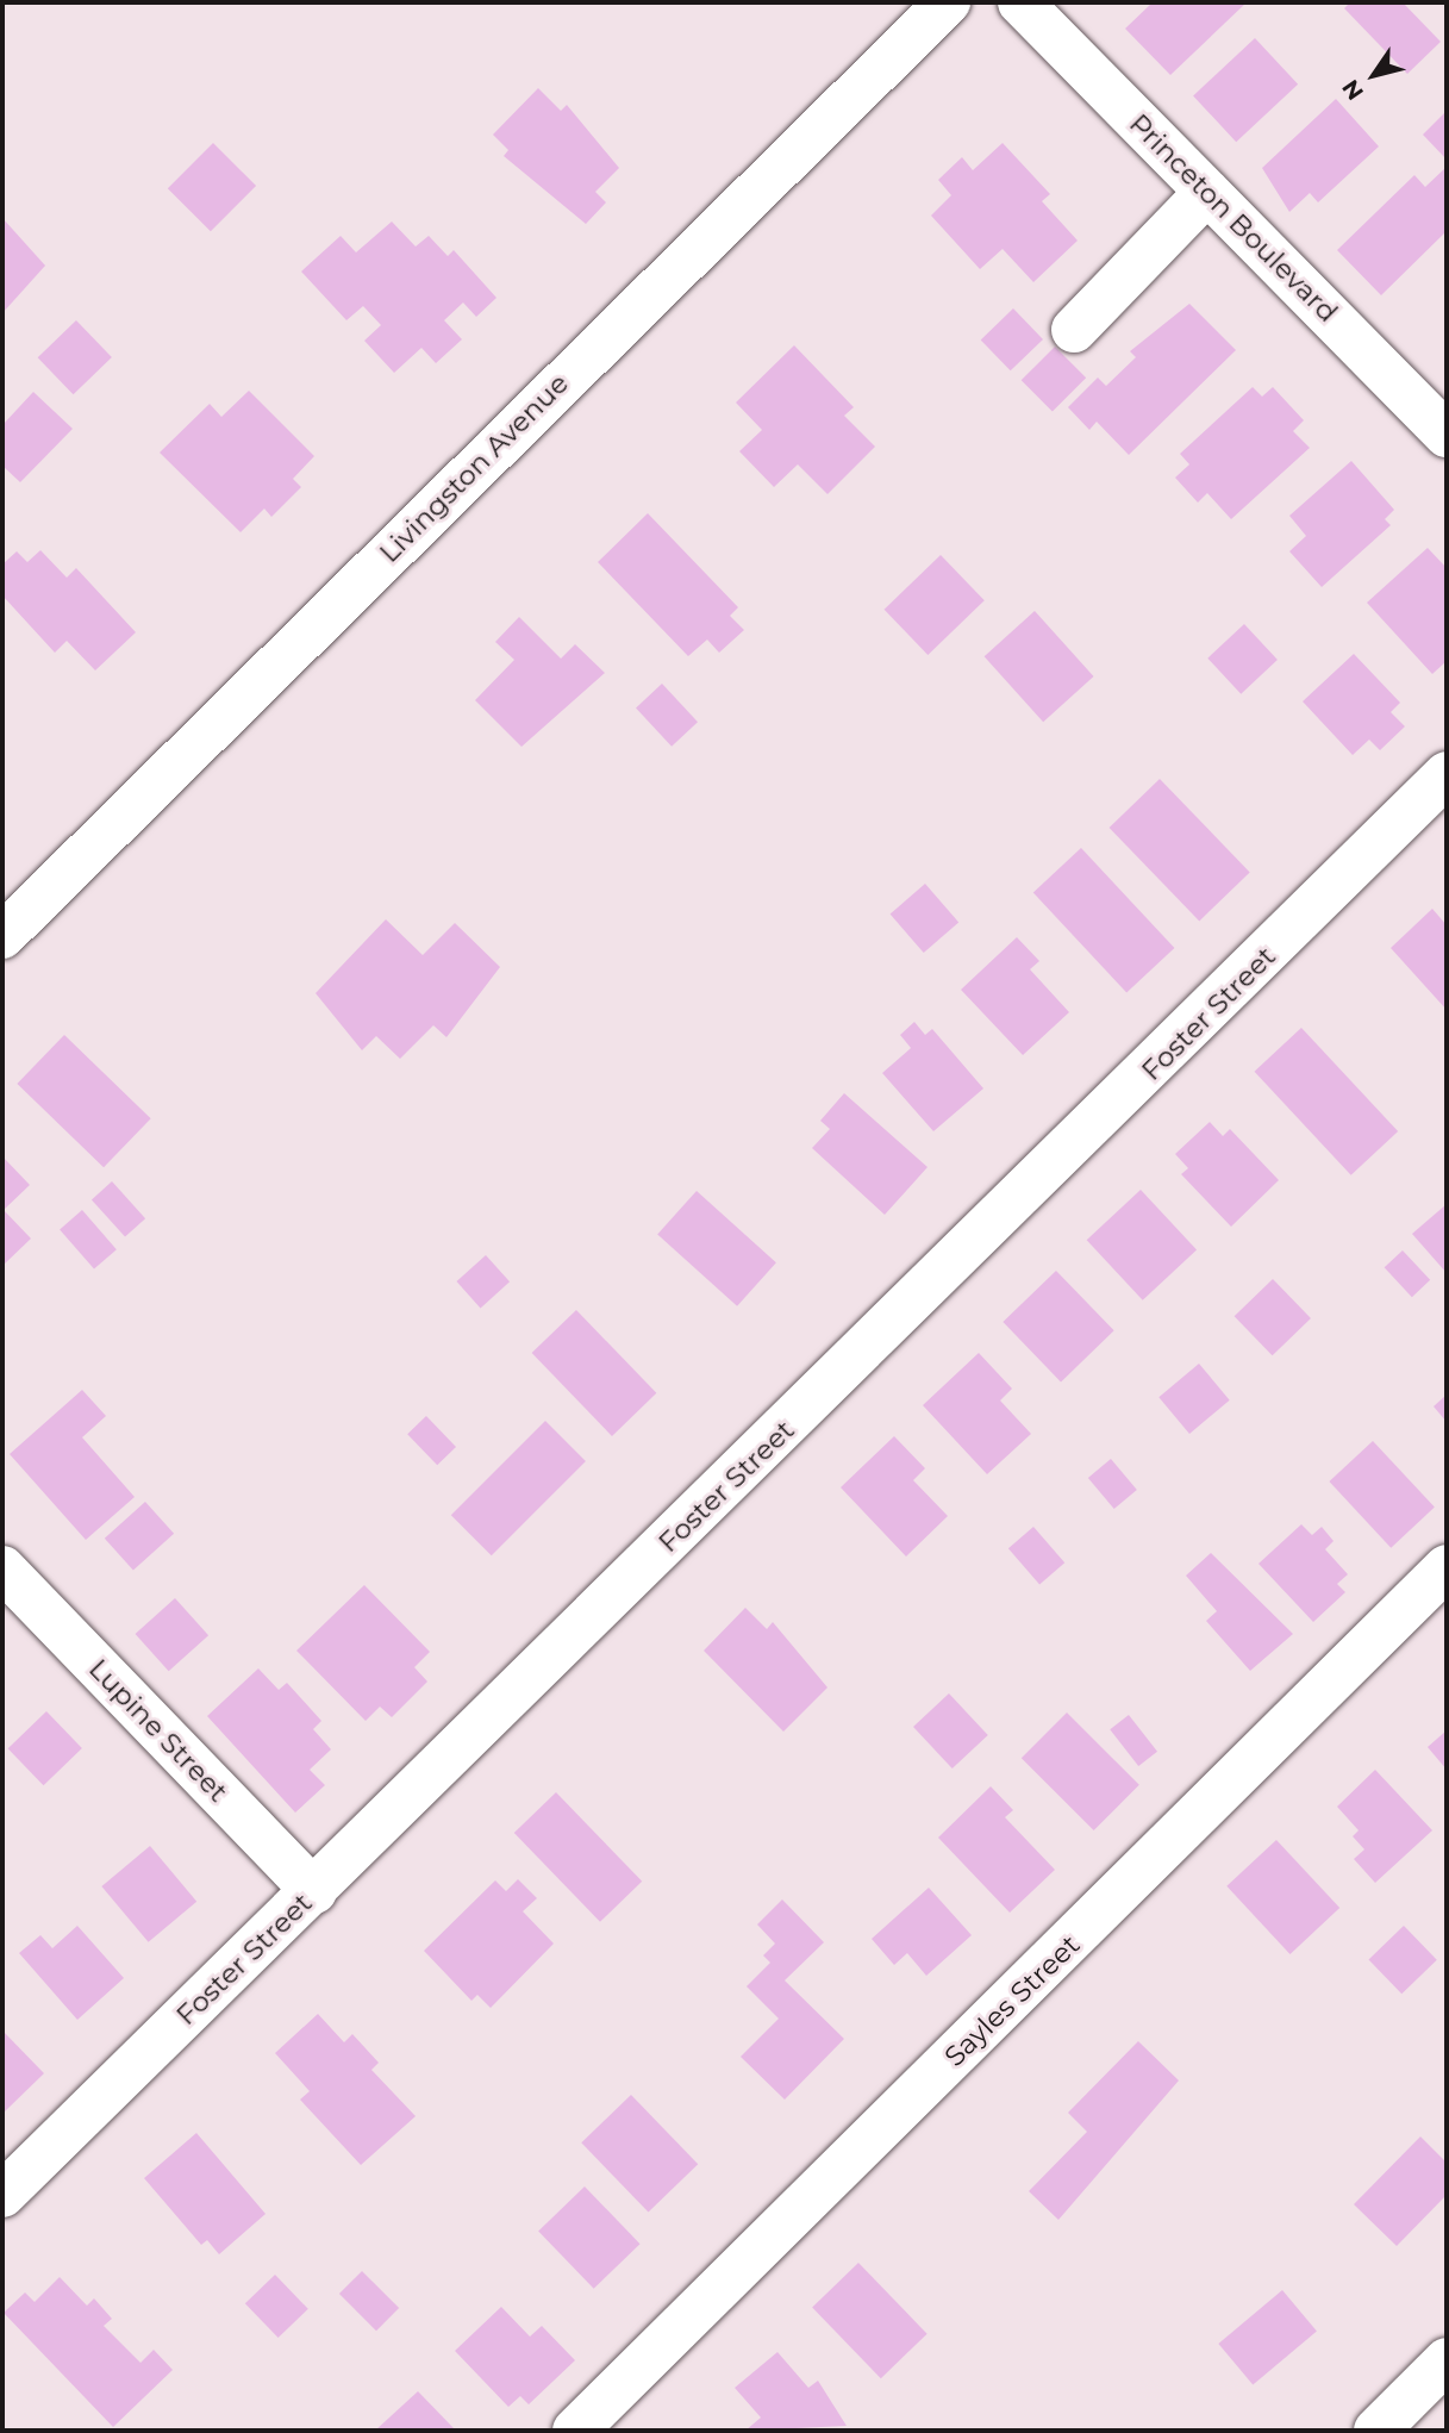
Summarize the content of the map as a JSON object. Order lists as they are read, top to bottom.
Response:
{
  "streets": {
    "street": [
      "Princeton Boulevard",
      "Livingston Avenue",
      "Foster Street",
      "Lupine Street",
      "Sayles Street"
    ]
  },
  "crossings": [
    ["Foster Street", "Lupine Street"]
  ],
  "north": "bottom left"
}
